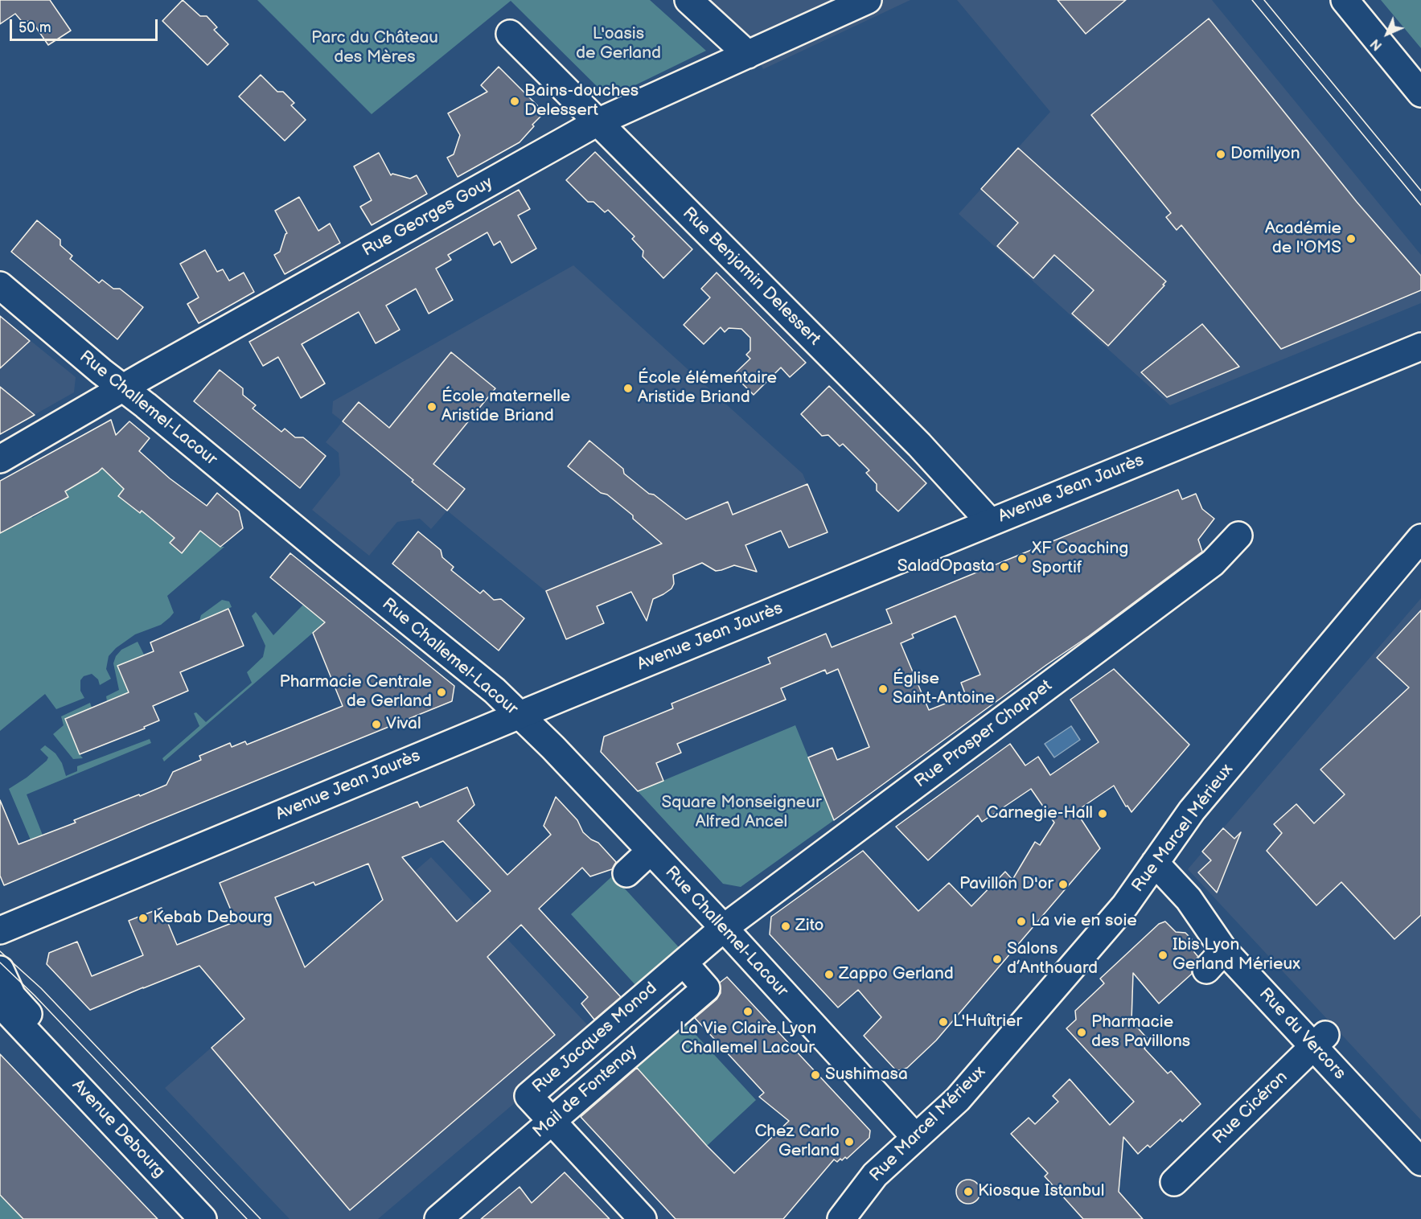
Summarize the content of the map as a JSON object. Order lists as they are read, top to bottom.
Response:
{
  "streets": {
    "street": [
      "Rue Georges Gouy",
      "Rue Benjamin Delessert",
      "Rue Challemel-Lacour",
      "Avenue Jean Jaurès",
      "Rue Prosper Chappet",
      "Rue Marcel Mérieux",
      "Rue du Vercors",
      "Rue Jacques Monod",
      "Mail de Fontenay",
      "Rue Cicéron",
      "Avenue Debourg"
    ]
  },
  "crossings": [
    ["Rue Georges Gouy", "Rue Benjamin Delessert"],
    ["Rue Georges Gouy", "Rue Challemel-Lacour"],
    ["Rue Benjamin Delessert", "Avenue Jean Jaurès"],
    ["Rue Challemel-Lacour", "Avenue Jean Jaurès"],
    ["Rue Challemel-Lacour", "Rue Prosper Chappet"],
    ["Rue Challemel-Lacour", "Rue Marcel Mérieux"],
    ["Rue Challemel-Lacour", "Rue Jacques Monod"],
    ["Rue Prosper Chappet", "Rue Jacques Monod"],
    ["Rue Marcel Mérieux", "Rue du Vercors"],
    ["Rue du Vercors", "Rue Cicéron"],
    ["Rue Jacques Monod", "Mail de Fontenay"]
  ],
  "parks": ["L'oasis de Gerland", "Parc du Château des Mères", "Square Monseigneur Alfred Ancel"],
  "places": [
    "Bains-douches Delessert",
    "Domilyon",
    "Académie de l'OMS",
    "École élémentaire Aristide Briand",
    "École maternelle Aristide Briand",
    "XF Coaching Sportif",
    "SaladOpasta",
    "Église Saint-Antoine",
    "Pharmacie Centrale de Gerland",
    "Vival",
    "Carnegie-Hall",
    "Pavillon D'or",
    "Kebab Debourg",
    "La vie en soie",
    "Zito",
    "Ibis Lyon Gerland Mérieux",
    "Salons d’Anthouard",
    "Zappo Gerland",
    "La Vie Claire Lyon Challemel Lacour",
    "L'Huîtrier",
    "Pharmacie des Pavillons",
    "Sushimasa",
    "Chez Carlo Gerland",
    "Kiosque Istanbul"
  ],
  "scale_bar": "50 m",
  "north": "bottom left"
}
